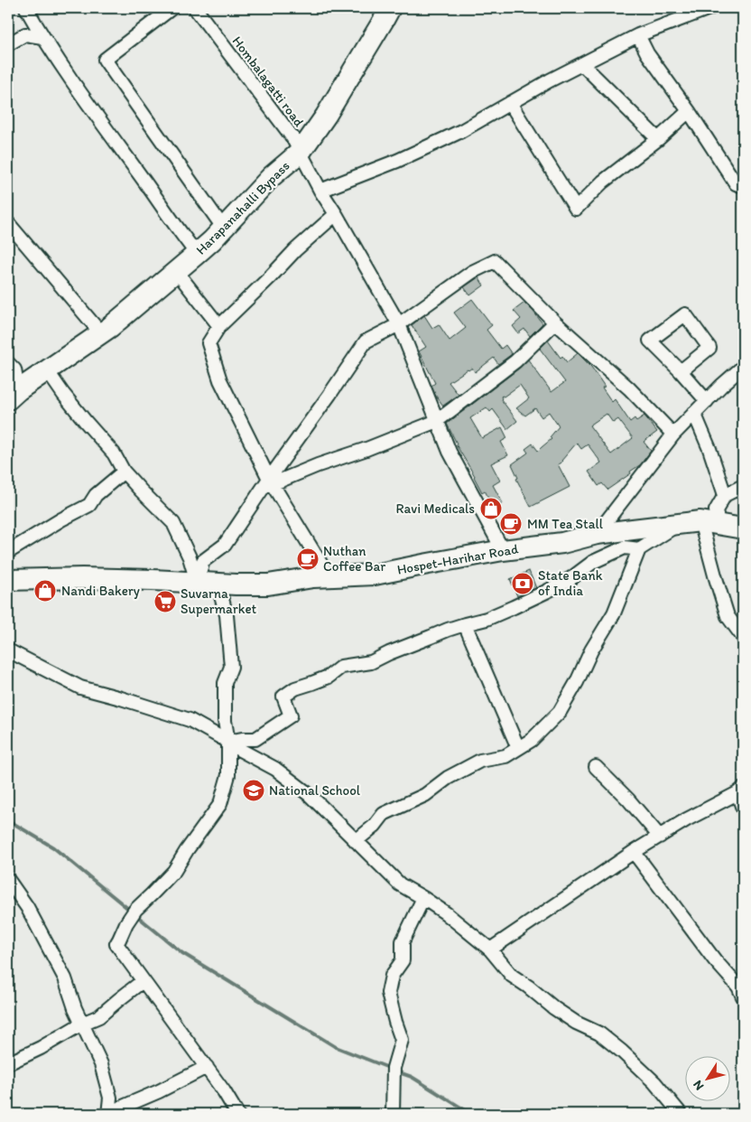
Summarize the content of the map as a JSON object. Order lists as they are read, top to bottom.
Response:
{
  "streets": {
    "main road": ["Harapanahalli Bypass", "Hospet-Harihar Road"],
    "street": ["Hombalagatti road"]
  },
  "crossings": [
    ["Hombalagatti road", "Harapanahalli Bypass"],
    ["Hombalagatti road", "Hospet-Harihar Road"]
  ],
  "places": {
    "shop": ["Ravi Medicals", "Nandi Bakery"],
    "cafe": ["MM Tea Stall", "Nuthan Coffee Bar"],
    "bank": ["State Bank of India"],
    "supermarket": ["Suvarna Supermarket"],
    "school or university": ["National School"]
  },
  "north": "bottom left"
}
